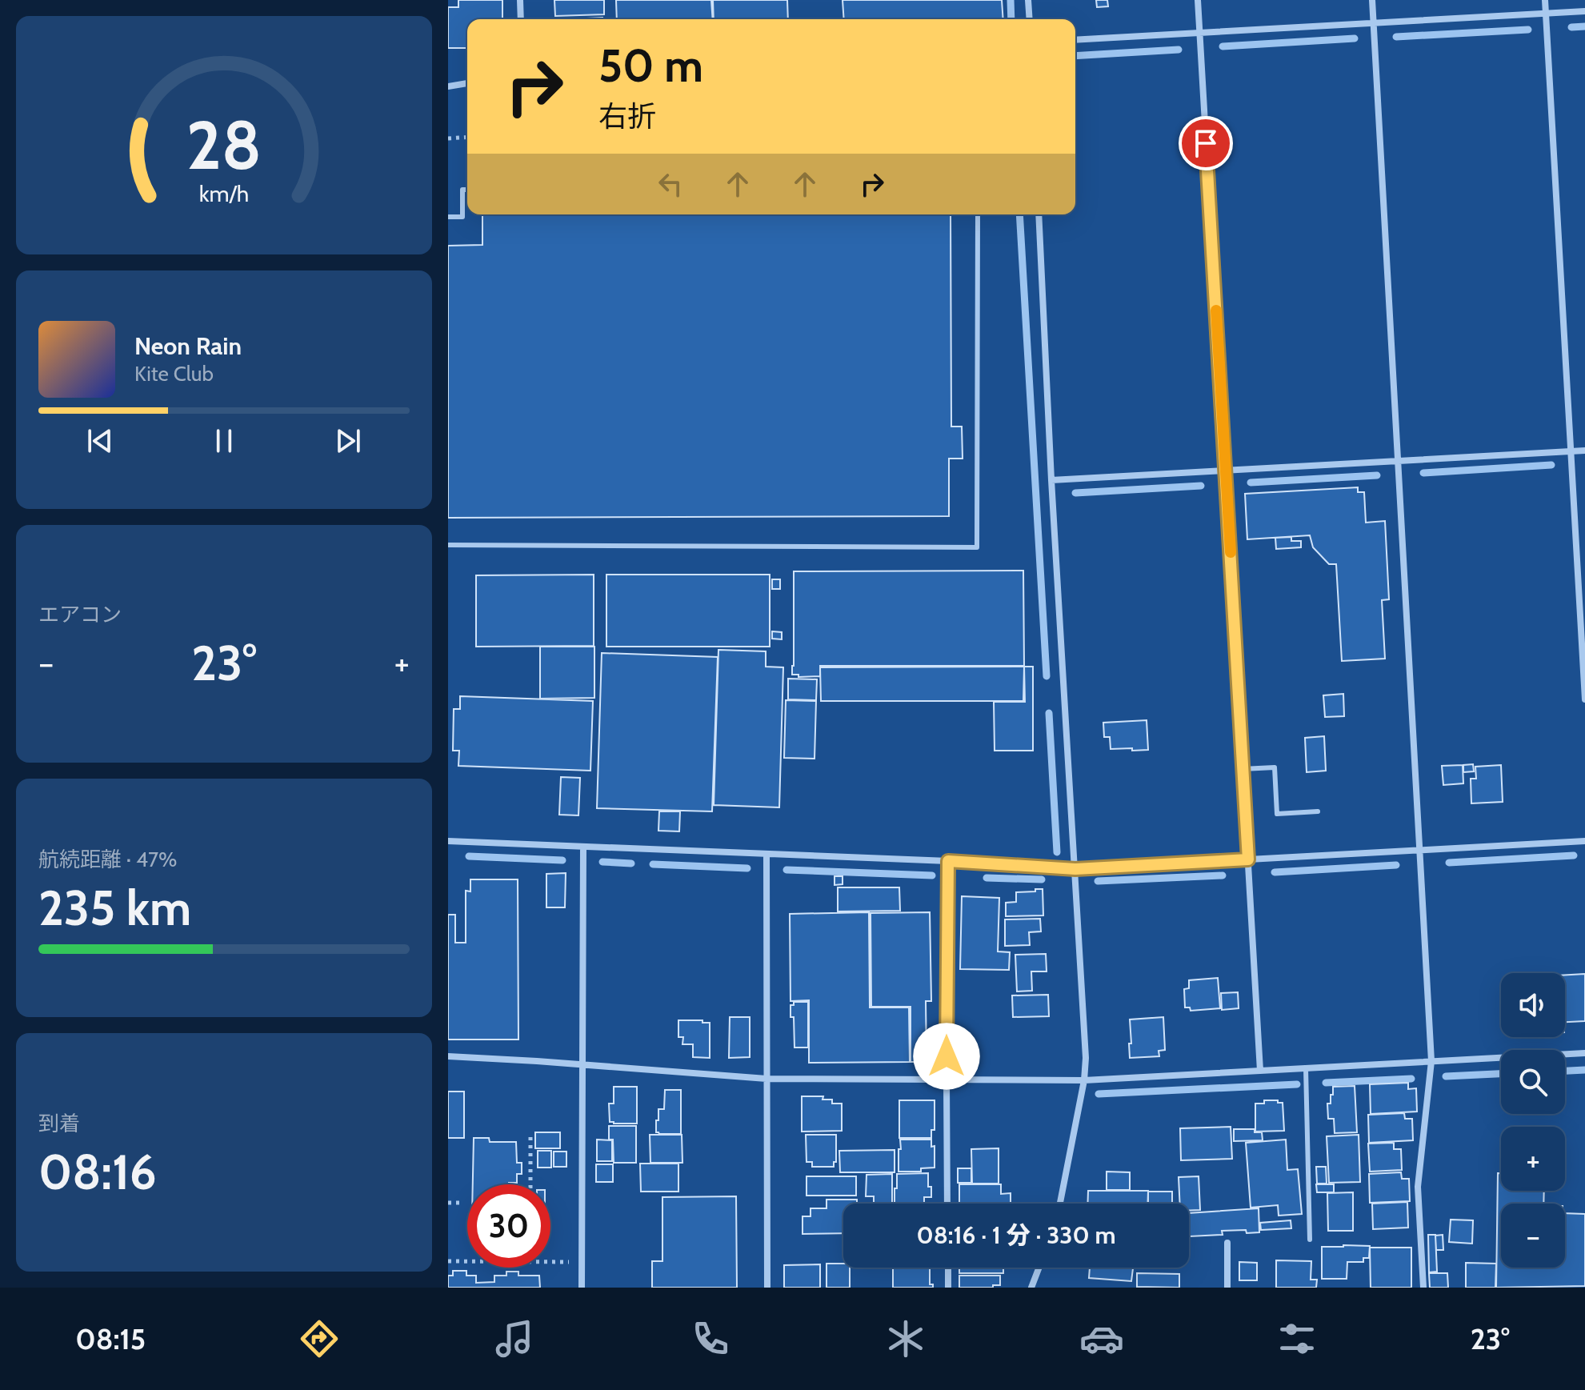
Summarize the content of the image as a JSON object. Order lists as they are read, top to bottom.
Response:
{
  "page": {
    "turn": ["50 m", "右折"],
    "song": ["Neon Rain", "Kite Club"],
    "tile": [
      "エアコン",
      ["航続距離 · 47%", "235 km"],
      ["到着", "08:16"]
    ],
    "heat": ["−", "23°", "+"],
    "map_buttons": ["+", "−"],
    "limit": "30",
    "trip": "08:16 · 1 分 · 330 m",
    "tabs": ["08:15", "23°"],
    "gauge": ["28", "km/h"]
  }
}
